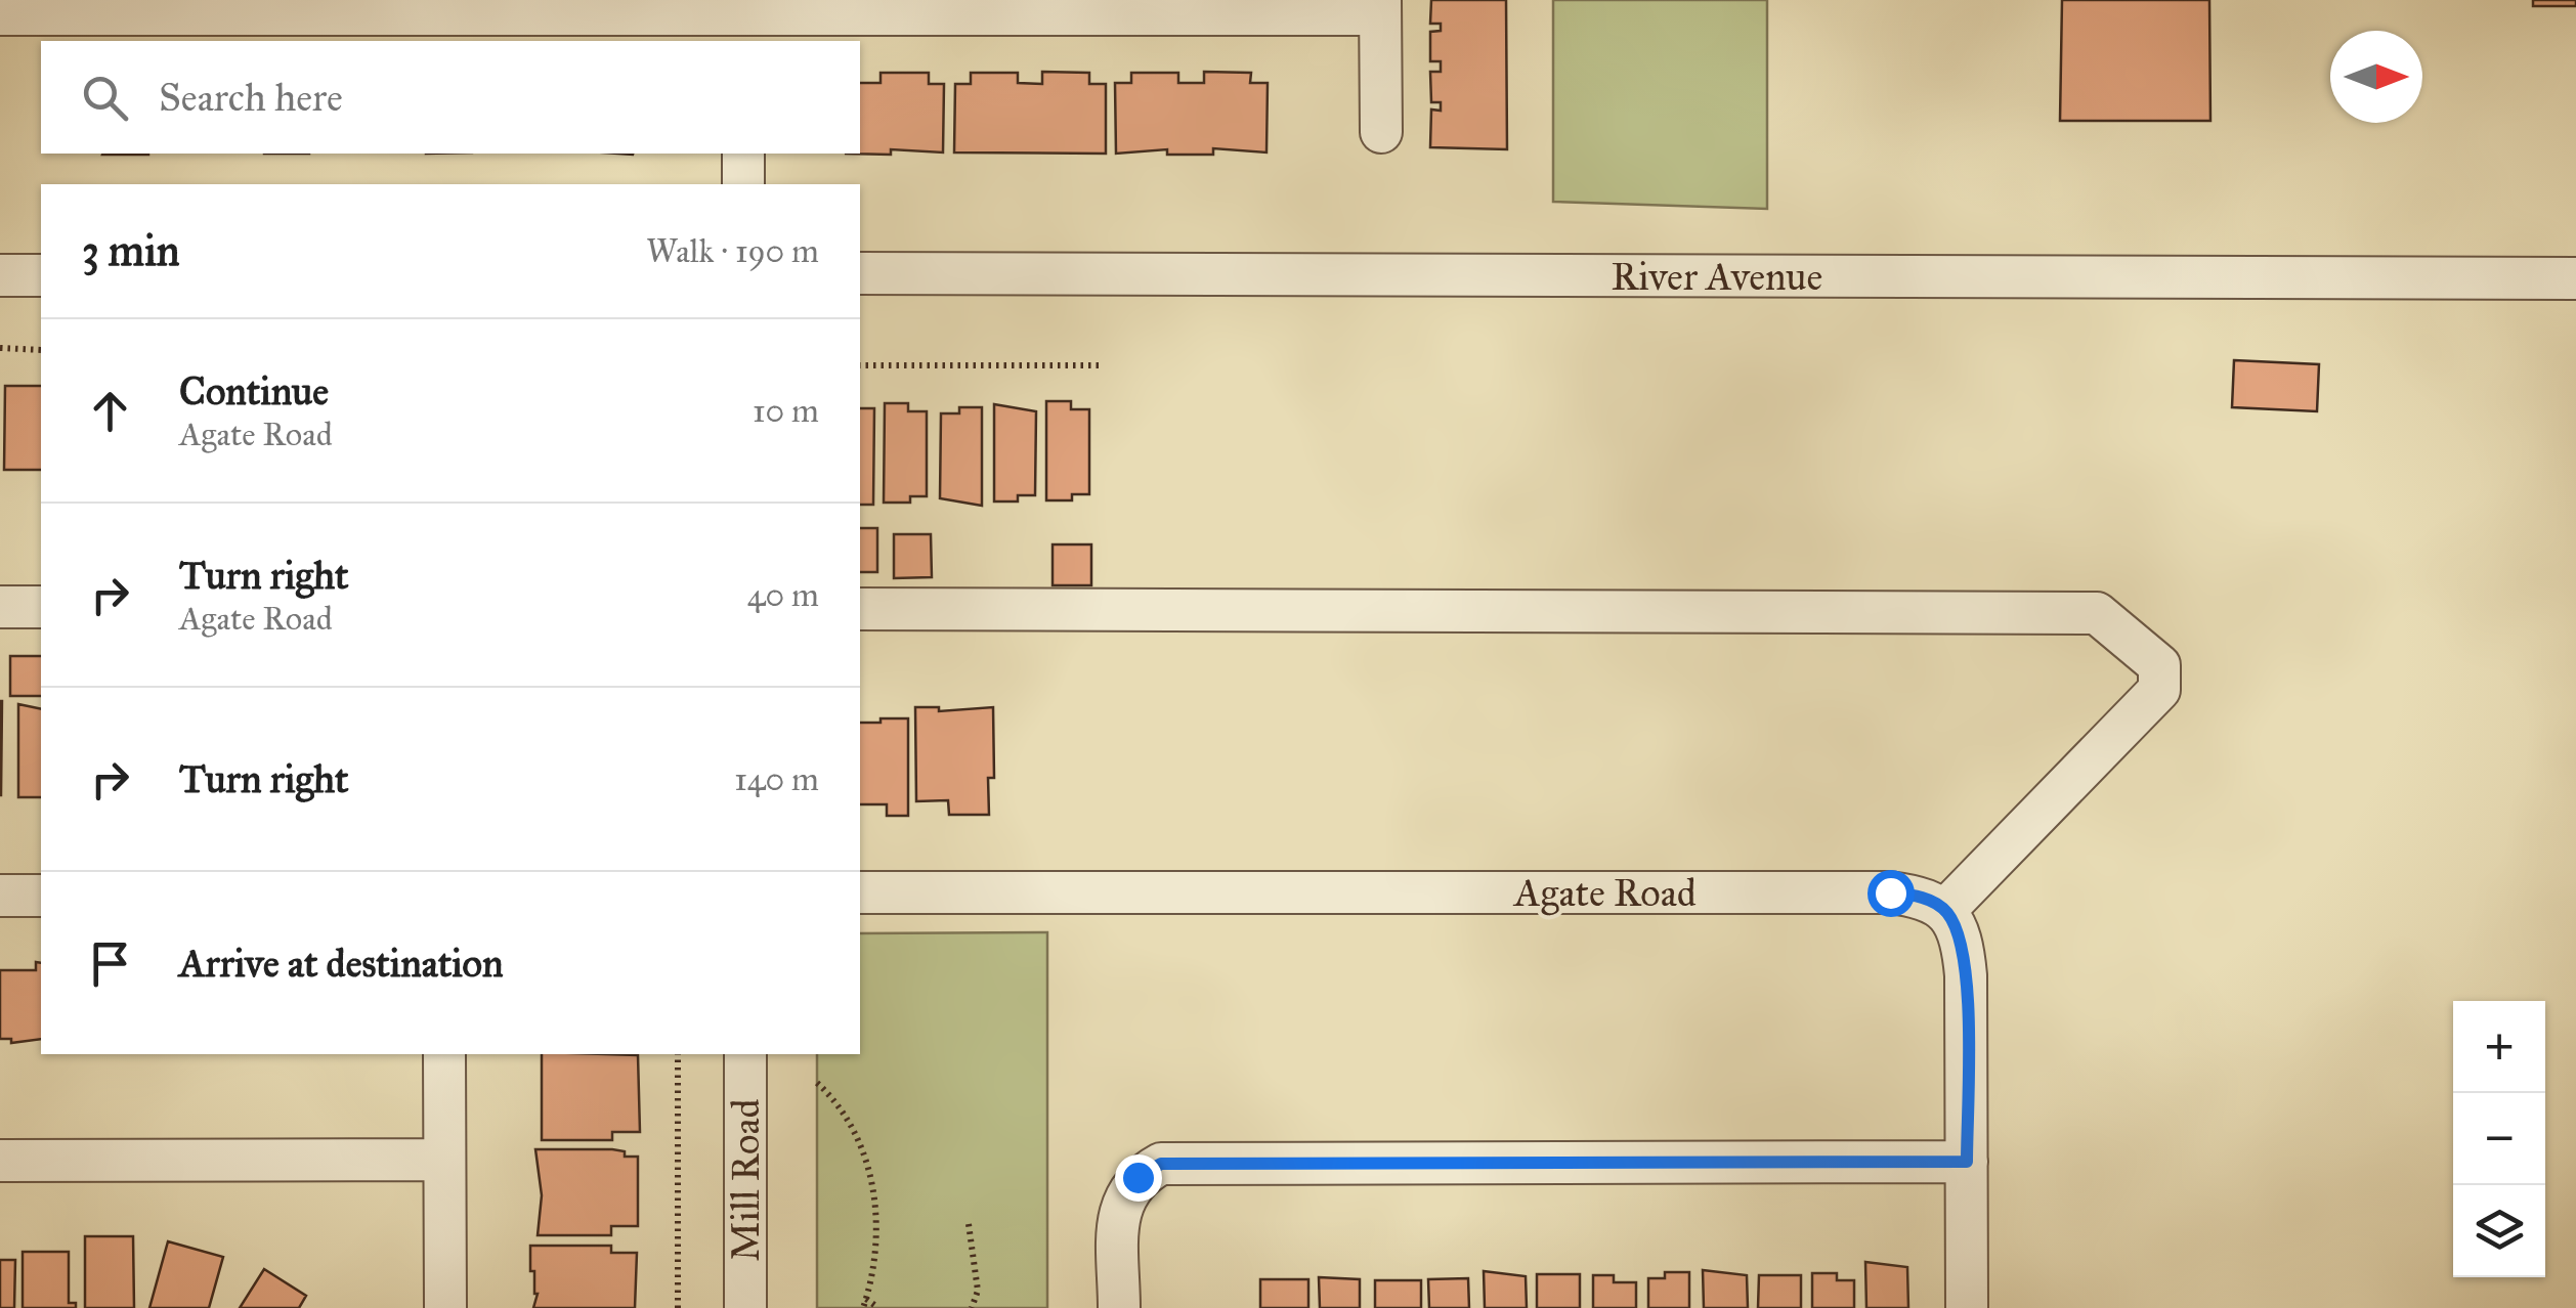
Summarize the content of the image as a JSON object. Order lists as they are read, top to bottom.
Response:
{
  "streets": {
    "street": ["River Avenue", "Agate Road", "Mill Road"]
  },
  "north": "right",
  "page": {
    "search": "Search here",
    "heading": ["3 min", "Walk · 190 m"],
    "list": [
      ["Continue", "Agate Road", "10 m"],
      ["Turn right", "Agate Road", "40 m"],
      ["Turn right", "140 m"],
      "Arrive at destination"
    ],
    "map_buttons": ["+", "−"]
  }
}
